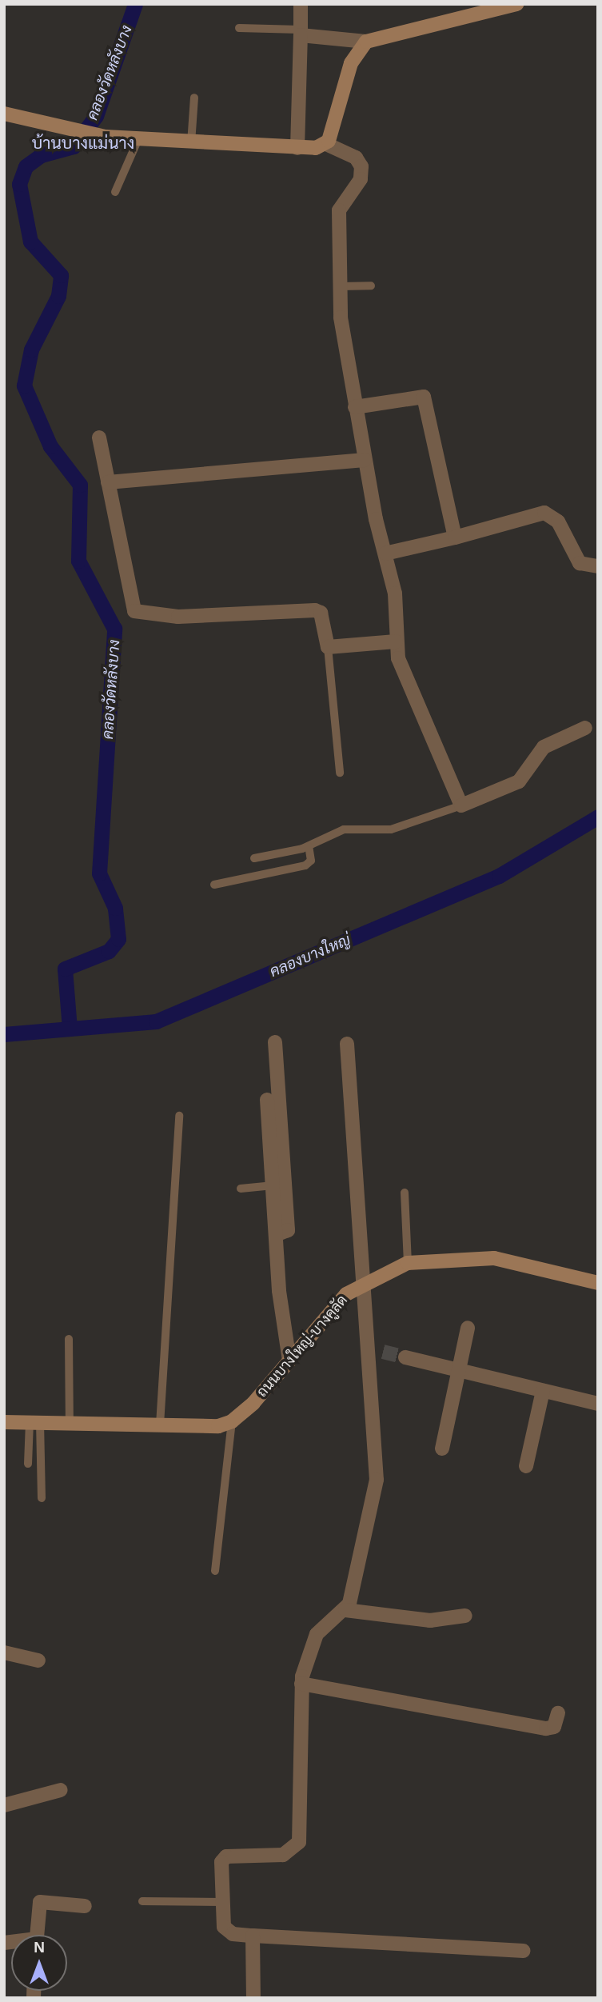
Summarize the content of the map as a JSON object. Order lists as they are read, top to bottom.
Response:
{
  "streets": {
    "street": ["ถนนบางใหญ่-บางคูลัด"]
  },
  "districts": ["บ้านบางแม่นาง"],
  "water": ["คลองวัดหลังบาง", "คลองบางใหญ่"],
  "north": "top"
}
